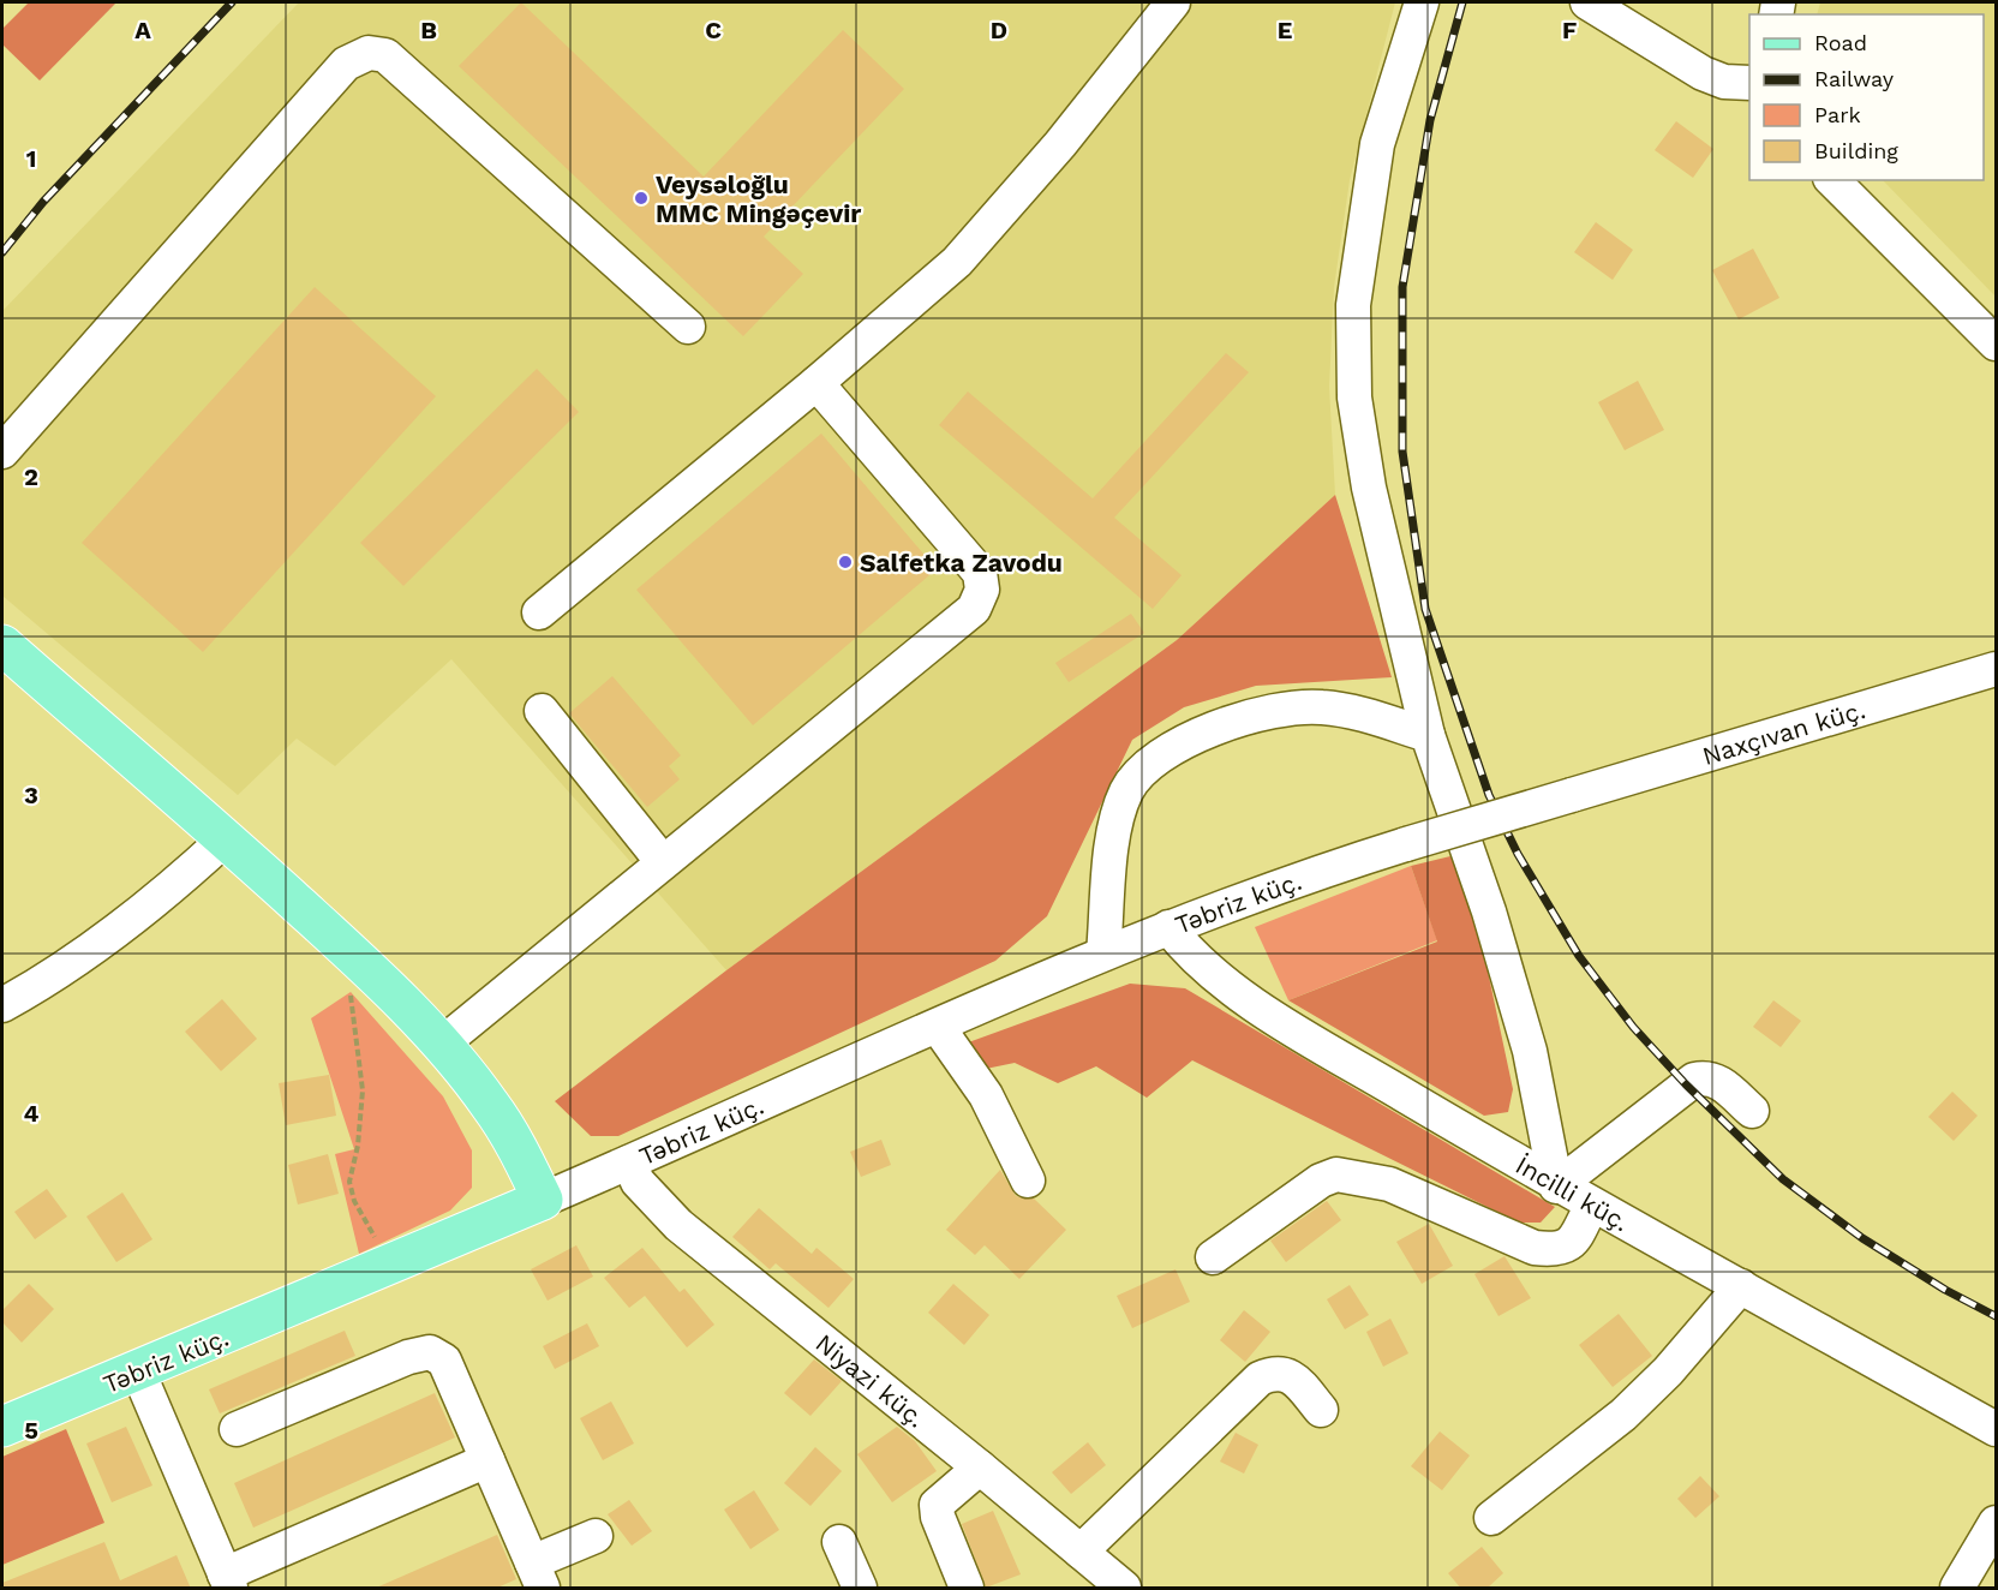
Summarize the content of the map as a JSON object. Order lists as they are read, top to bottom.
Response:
{
  "streets": {
    "main road": ["Təbriz küç."],
    "street": ["Naxçıvan küç.", "İncilli küç.", "Niyazi küç."]
  },
  "crossings": [
    ["Naxçıvan küç.", "Təbriz küç."],
    ["Təbriz küç.", "İncilli küç."],
    ["Təbriz küç.", "Niyazi küç."]
  ],
  "places": ["Veysəloğlu MMC Mingəçevir", "Salfetka Zavodu"],
  "legend": [
    "Road",
    "Railway",
    "Park",
    "Building"
  ],
  "grid": {
    "columns": [
      "A",
      "B",
      "C",
      "D",
      "E",
      "F"
    ],
    "rows": [
      "1",
      "2",
      "3",
      "4",
      "5"
    ]
  }
}
